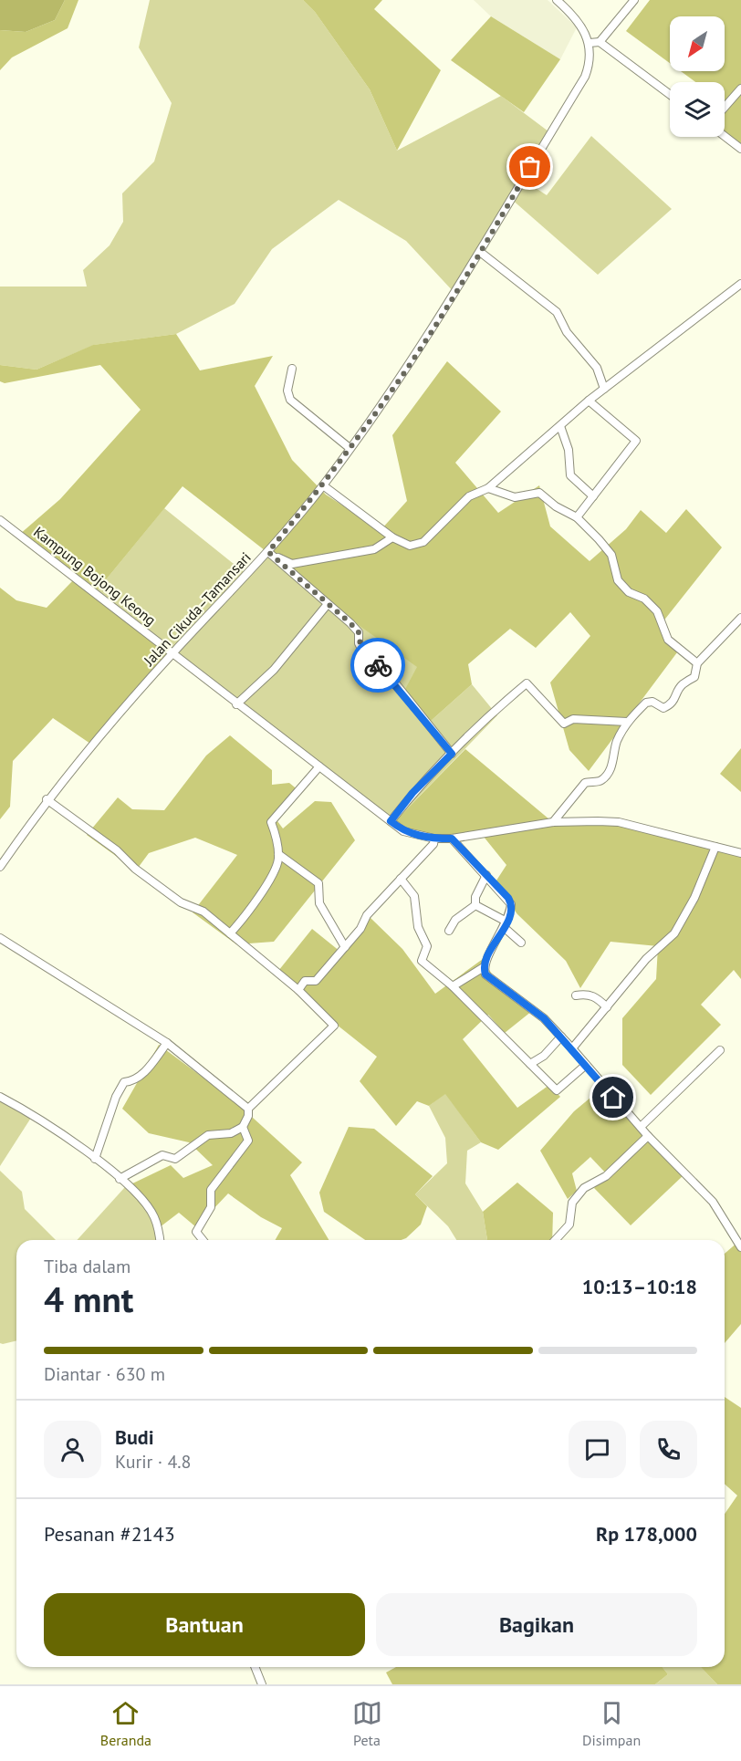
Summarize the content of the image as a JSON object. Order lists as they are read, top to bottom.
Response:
{
  "streets": {
    "street": ["Kampung Bojong Keong", "Jalan Cikuda–Tamansari"]
  },
  "crossings": [
    ["Kampung Bojong Keong", "Jalan Cikuda–Tamansari"]
  ],
  "north": "bottom left",
  "page": {
    "heading": ["4 mnt", "Tiba dalam", "10:13–10:18"],
    "panel": [
      "Budi",
      "Kurir · 4.8",
      "Pesanan #2143",
      "Rp 178,000"
    ],
    "bar": "Diantar · 630 m",
    "buttons": ["Bantuan", "Bagikan"],
    "tabs": ["Beranda", "Peta", "Disimpan"]
  }
}
